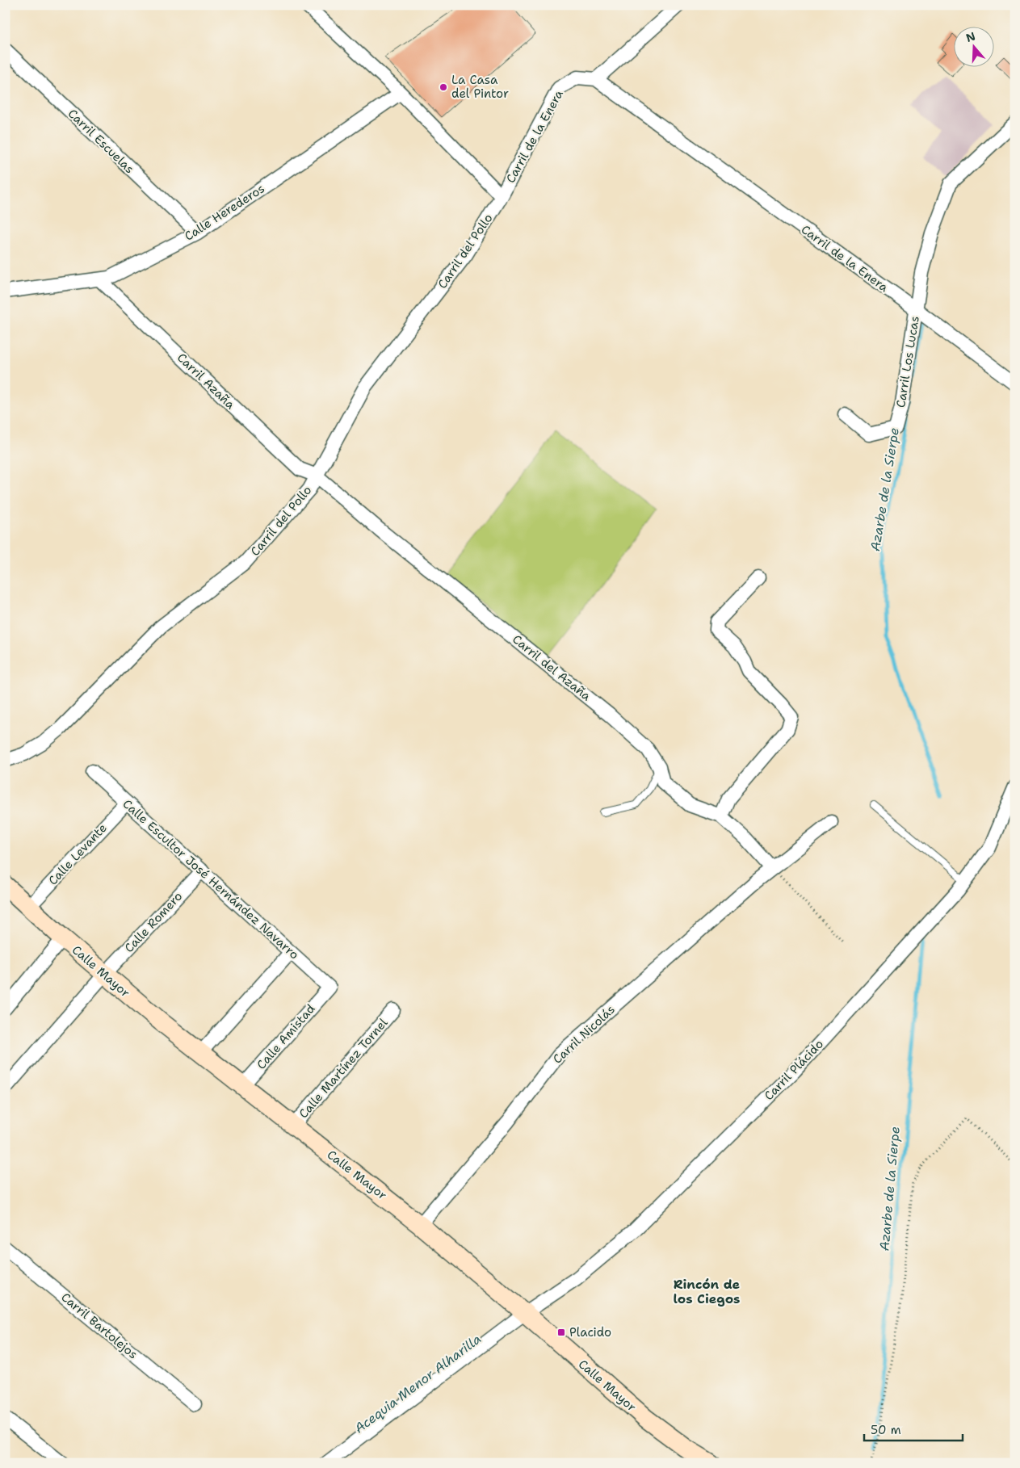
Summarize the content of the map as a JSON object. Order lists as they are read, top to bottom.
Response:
{
  "streets": {
    "main road": ["Calle Mayor"],
    "street": [
      "Carril de la Enera",
      "Carril Escuelas",
      "Calle Herederos",
      "Carril del Pollo",
      "Carril Los Lucas",
      "Carril Azaña",
      "Carril del Azaña",
      "Calle Levante",
      "Calle Escultor José Hernández Navarro",
      "Calle Romero",
      "Carril Nicolás",
      "Calle Amistad",
      "Calle Martínez Tornel",
      "Carril Plácido",
      "Carril Bartolejos"
    ]
  },
  "crossings": [
    ["Carril de la Enera", "Calle Herederos"],
    ["Carril de la Enera", "Carril del Pollo"],
    ["Carril de la Enera", "Carril Los Lucas"],
    ["Carril Escuelas", "Calle Herederos"],
    ["Calle Herederos", "Carril Azaña"],
    ["Carril del Pollo", "Carril Azaña"],
    ["Carril del Pollo", "Carril del Azaña"],
    ["Carril Azaña", "Carril del Azaña"],
    ["Carril del Azaña", "Carril Nicolás"],
    ["Calle Levante", "Calle Escultor José Hernández Navarro"],
    ["Calle Levante", "Calle Mayor"],
    ["Calle Escultor José Hernández Navarro", "Calle Romero"],
    ["Calle Escultor José Hernández Navarro", "Calle Amistad"],
    ["Calle Romero", "Calle Mayor"],
    ["Calle Mayor", "Carril Nicolás"],
    ["Calle Mayor", "Calle Amistad"],
    ["Calle Mayor", "Calle Martínez Tornel"],
    ["Calle Mayor", "Carril Plácido"]
  ],
  "districts": ["Rincón de los Ciegos"],
  "water": ["Azarbe de la Sierpe", "Acequia Menor Alharilla"],
  "places": {
    "other": ["La Casa del Pintor"],
    "transit": ["Placido"]
  },
  "scale_bar": "50 m",
  "north": "top"
}
